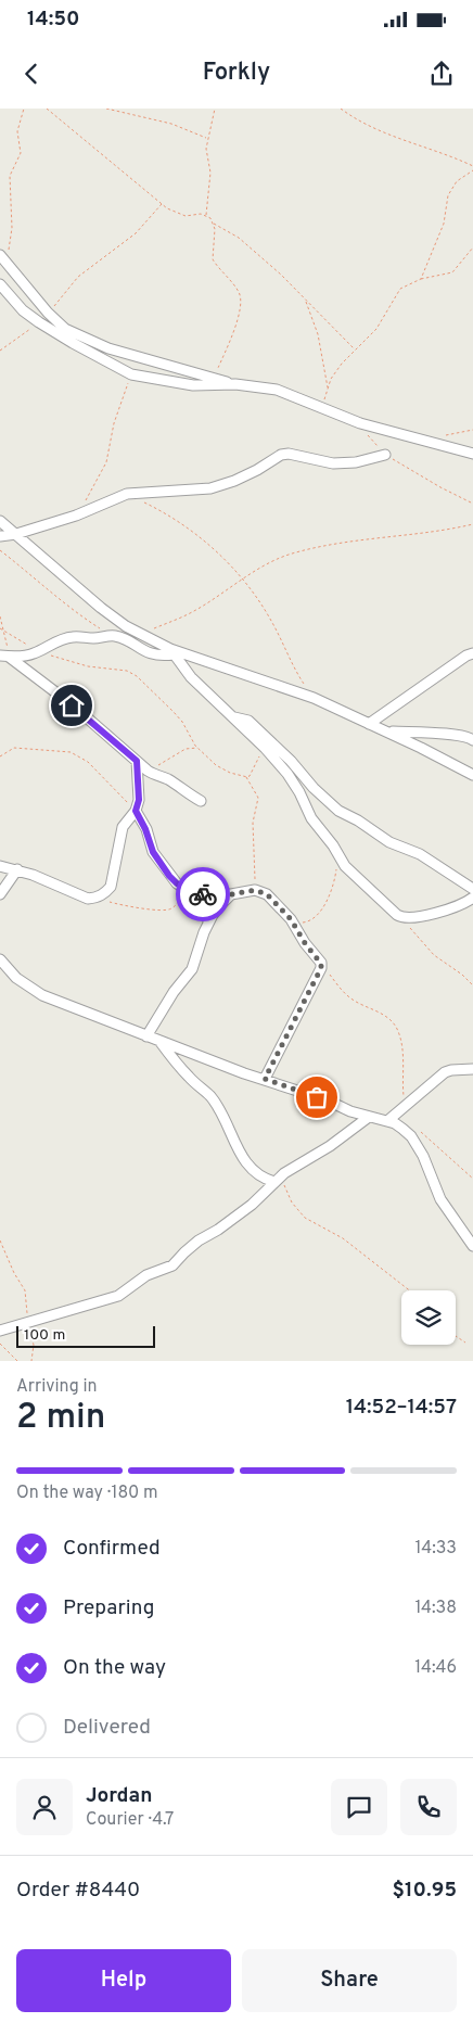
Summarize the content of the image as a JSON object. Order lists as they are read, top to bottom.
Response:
{
  "scale_bar": "100 m",
  "page": {
    "status": "14:50",
    "header": "Forkly",
    "scale": "100 m",
    "heading": ["2 min", "Arriving in", "14:52–14:57"],
    "panel": [
      "Jordan",
      "Courier · 4.7",
      "Order #8440",
      "$10.95"
    ],
    "bar": "On the way · 180 m",
    "list": [
      ["Confirmed", "14:33"],
      ["Preparing", "14:38"],
      ["On the way", "14:46"],
      "Delivered"
    ],
    "buttons": ["Help", "Share"]
  }
}
